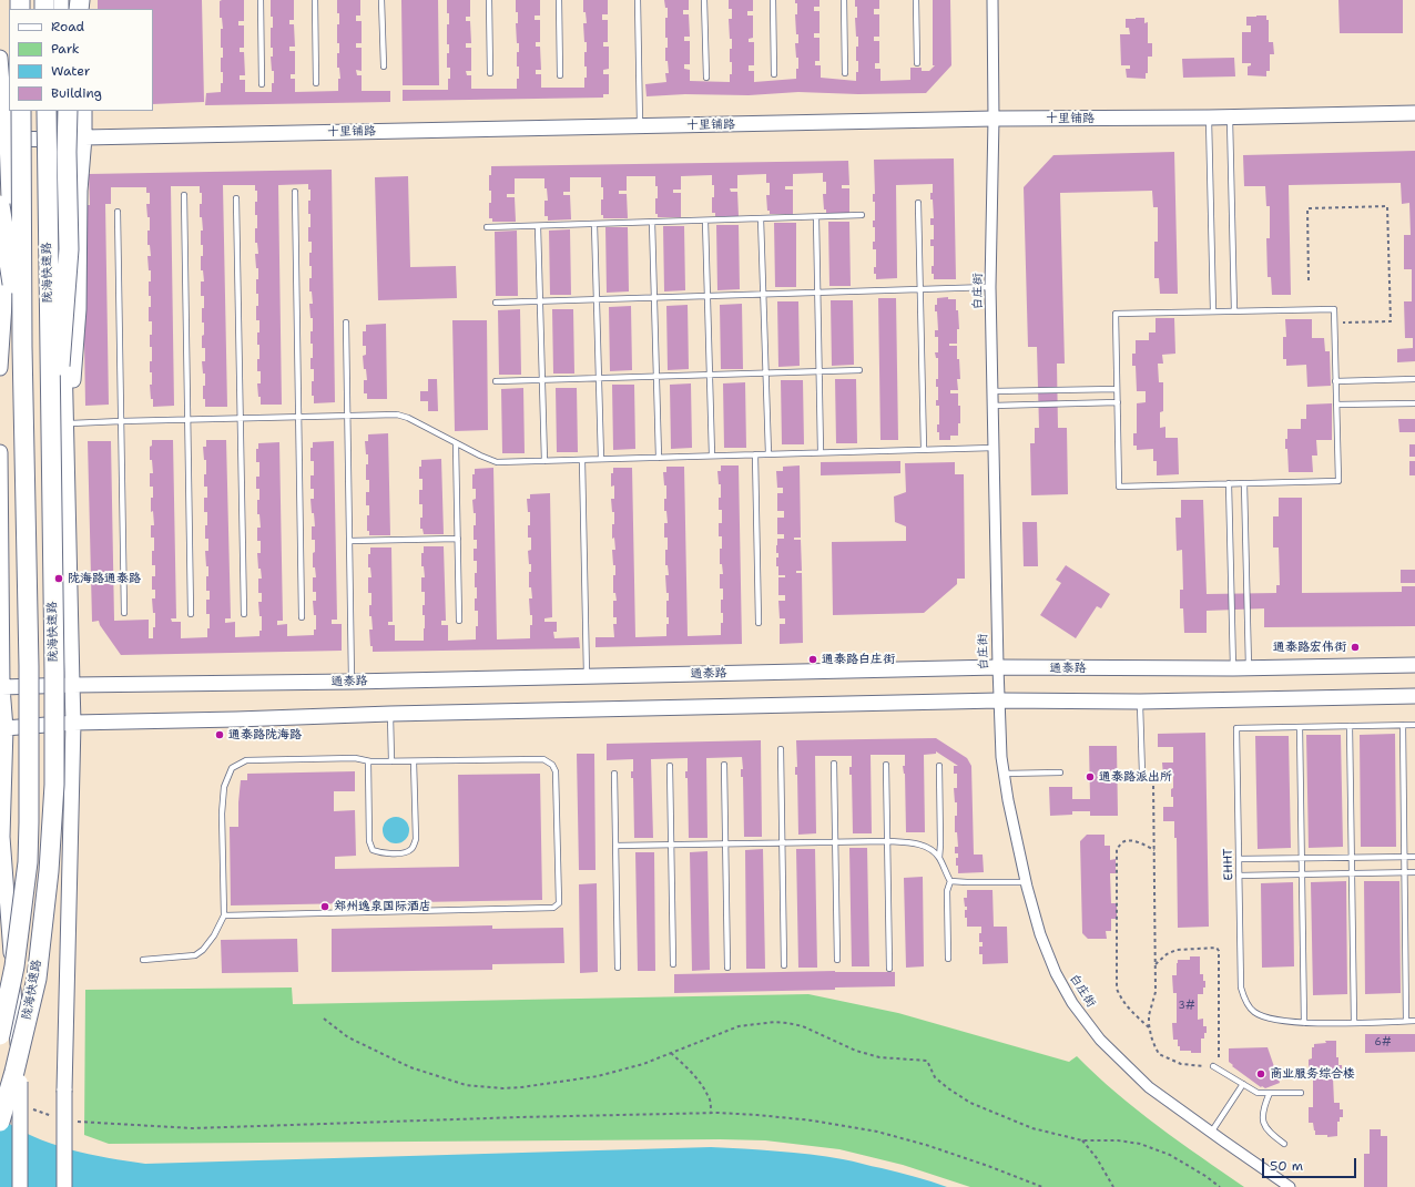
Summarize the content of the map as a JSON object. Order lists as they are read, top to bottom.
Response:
{
  "streets": {
    "highway": ["陇海快速路"],
    "street": ["十里铺路", "白庄街", "通泰路"],
    "lane": ["EHHT"]
  },
  "crossings": [
    ["十里铺路", "白庄街"],
    ["白庄街", "通泰路"]
  ],
  "places": [
    "陇海路通泰路",
    "通泰路宏伟街",
    "通泰路白庄街",
    "通泰路陇海路",
    "通泰路派出所",
    "郑州逸泉国际酒店",
    "商业服务综合楼"
  ],
  "house_numbers": ["3#", "6#"],
  "legend": [
    "Road",
    "Park",
    "Water",
    "Building"
  ],
  "scale_bar": "50 m"
}
